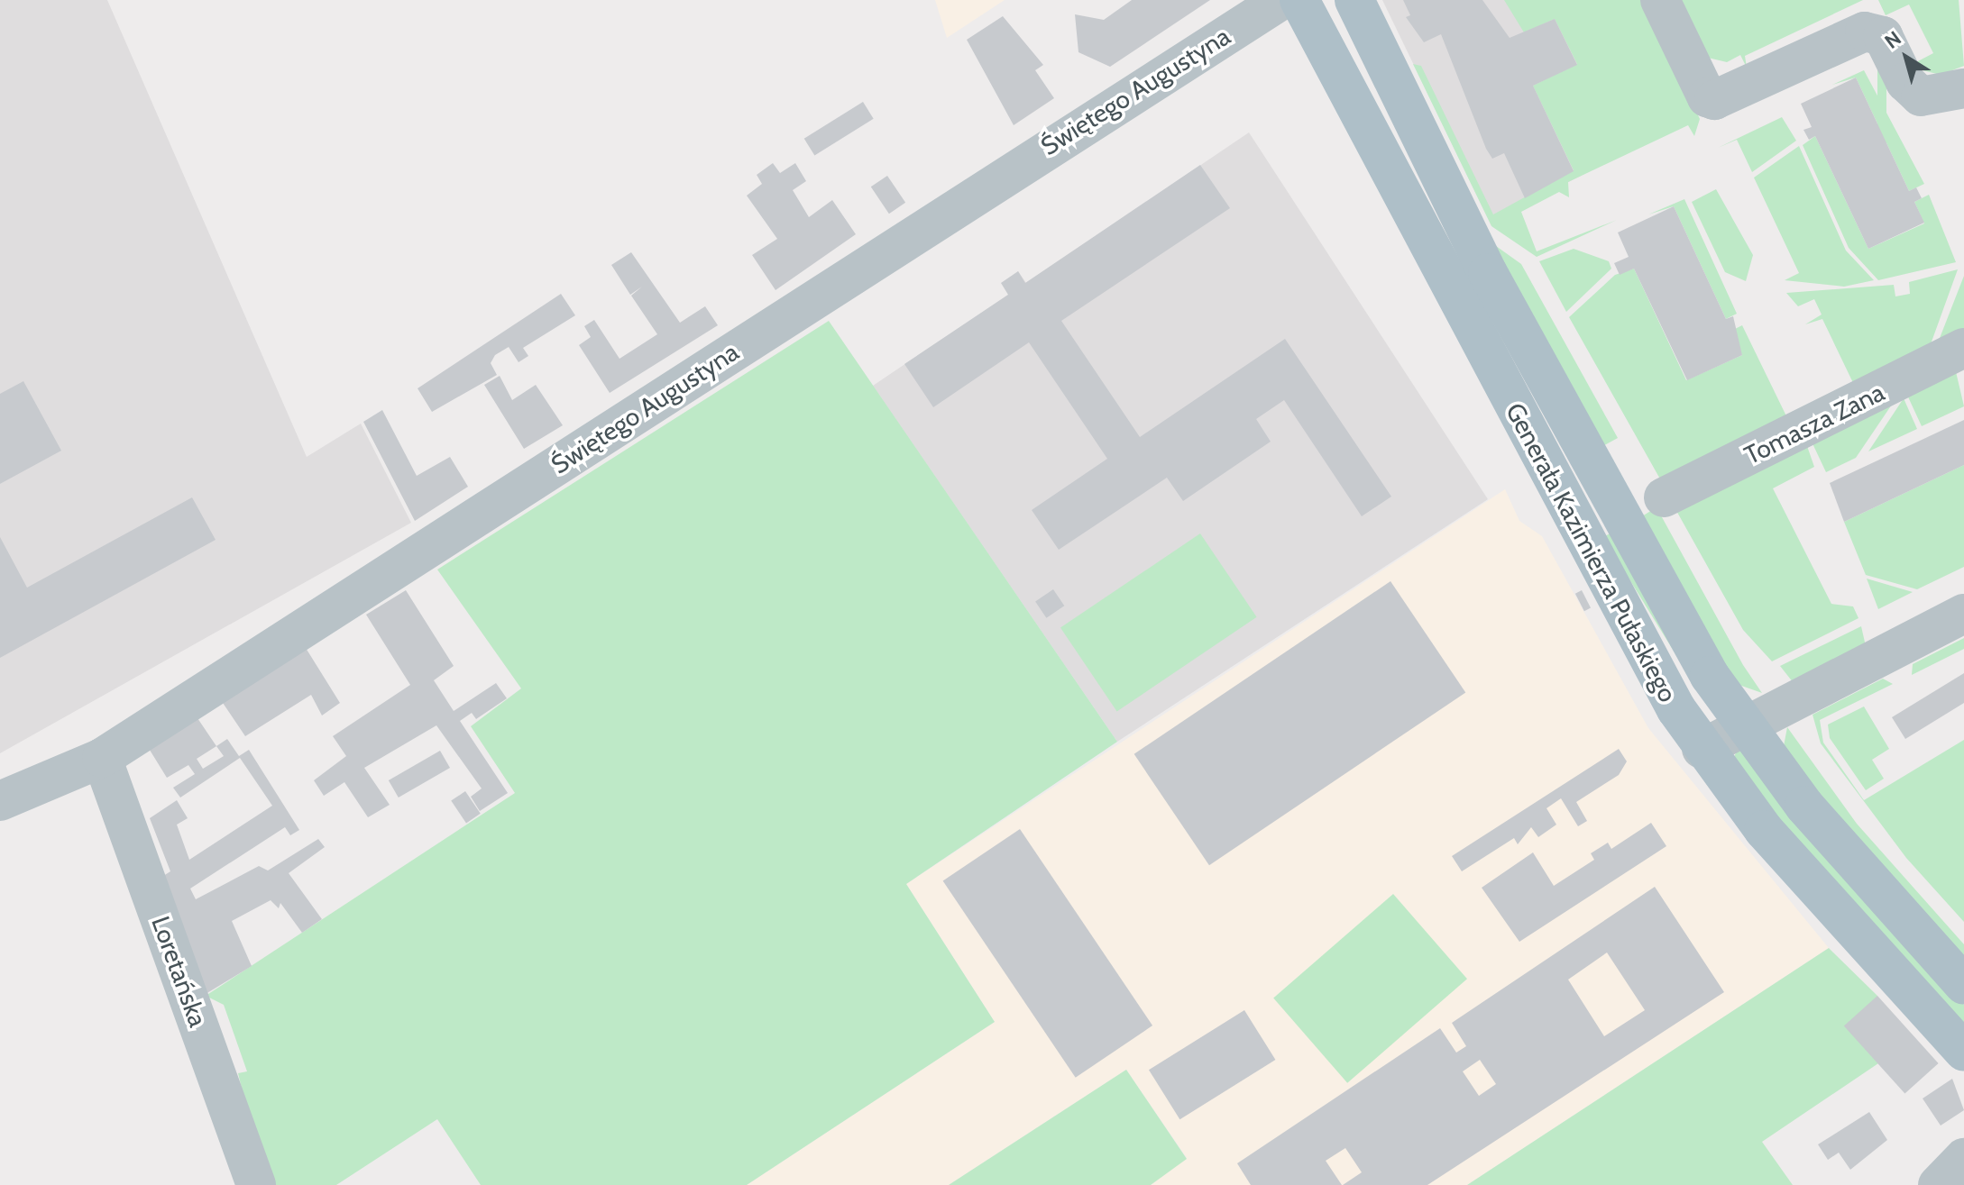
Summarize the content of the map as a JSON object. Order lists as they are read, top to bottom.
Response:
{
  "streets": {
    "main road": ["Generała Kazimierza Pułaskiego"],
    "street": ["Świętego Augustyna", "Tomasza Zana", "Loretańska"]
  },
  "crossings": [
    ["Świętego Augustyna", "Loretańska"]
  ],
  "north": "top left"
}
